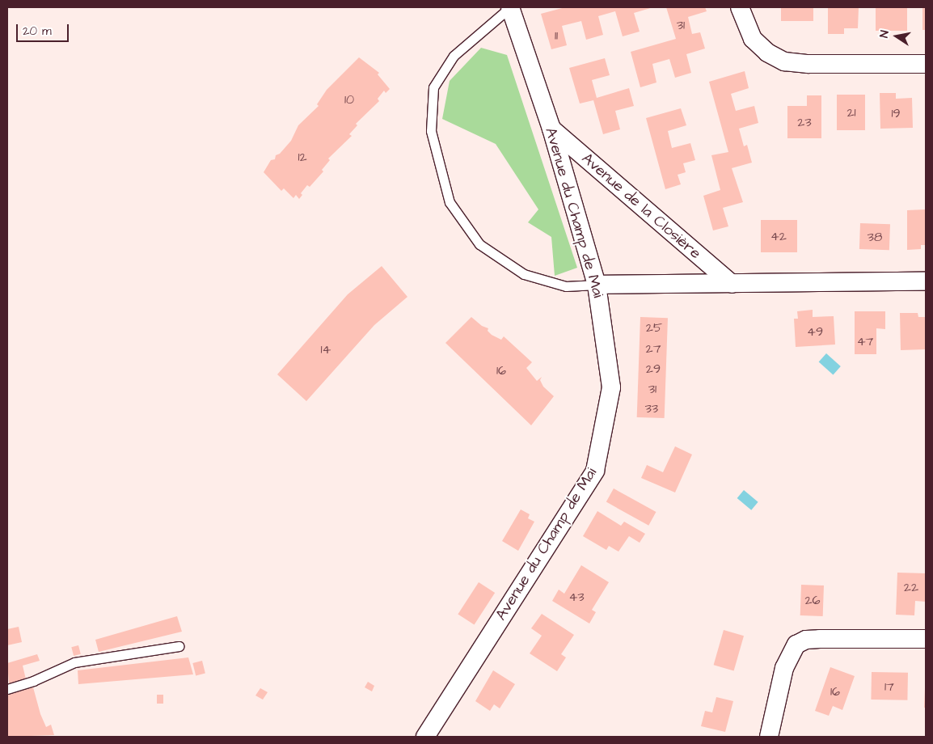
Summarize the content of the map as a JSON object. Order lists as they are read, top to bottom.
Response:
{
  "streets": {
    "street": ["Avenue de la Closière", "Avenue du Champ de Mai"]
  },
  "crossings": [
    ["Avenue de la Closière", "Avenue du Champ de Mai"]
  ],
  "house_numbers": [
    "31",
    "11",
    "10",
    "21",
    "19",
    "23",
    "12",
    "42",
    "38",
    "25",
    "49",
    "47",
    "27",
    "14",
    "29",
    "16",
    "31",
    "33",
    "22",
    "43",
    "26",
    "17",
    "16"
  ],
  "scale_bar": "20 m",
  "north": "left"
}
